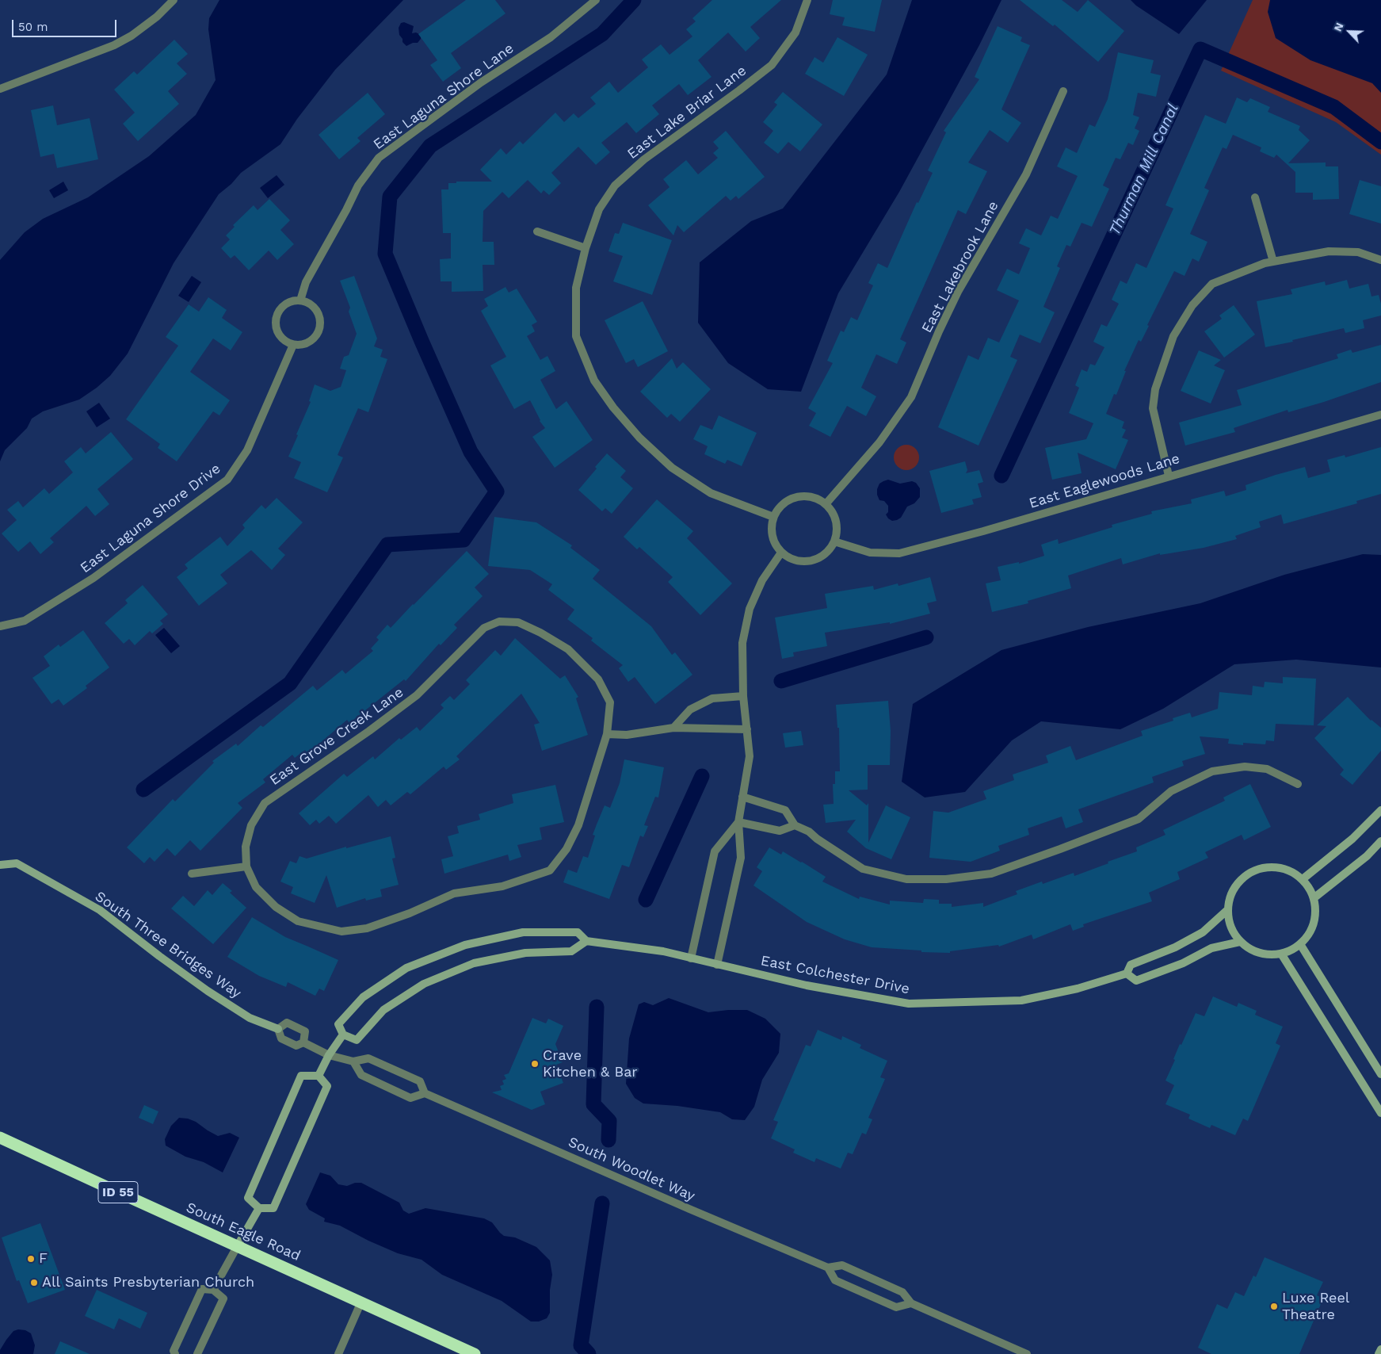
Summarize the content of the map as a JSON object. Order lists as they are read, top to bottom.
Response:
{
  "streets": {
    "highway": ["ID 55", "South Eagle Road"],
    "street": [
      "East Laguna Shore Lane",
      "East Lake Briar Lane",
      "East Lakebrook Lane",
      "East Eaglewoods Lane",
      "East Laguna Shore Drive",
      "East Grove Creek Lane",
      "South Three Bridges Way",
      "East Colchester Drive",
      "South Woodlet Way"
    ]
  },
  "crossings": [
    ["East Laguna Shore Lane", "East Laguna Shore Drive"],
    ["East Lake Briar Lane", "East Lakebrook Lane"],
    ["East Lake Briar Lane", "East Eaglewoods Lane"],
    ["East Lakebrook Lane", "East Eaglewoods Lane"],
    ["South Three Bridges Way", "South Woodlet Way"]
  ],
  "water": ["Thurman Mill Canal"],
  "places": [
    "Crave Kitchen & Bar",
    "F",
    "All Saints Presbyterian Church",
    "Luxe Reel Theatre"
  ],
  "scale_bar": "50 m",
  "north": "top left"
}
